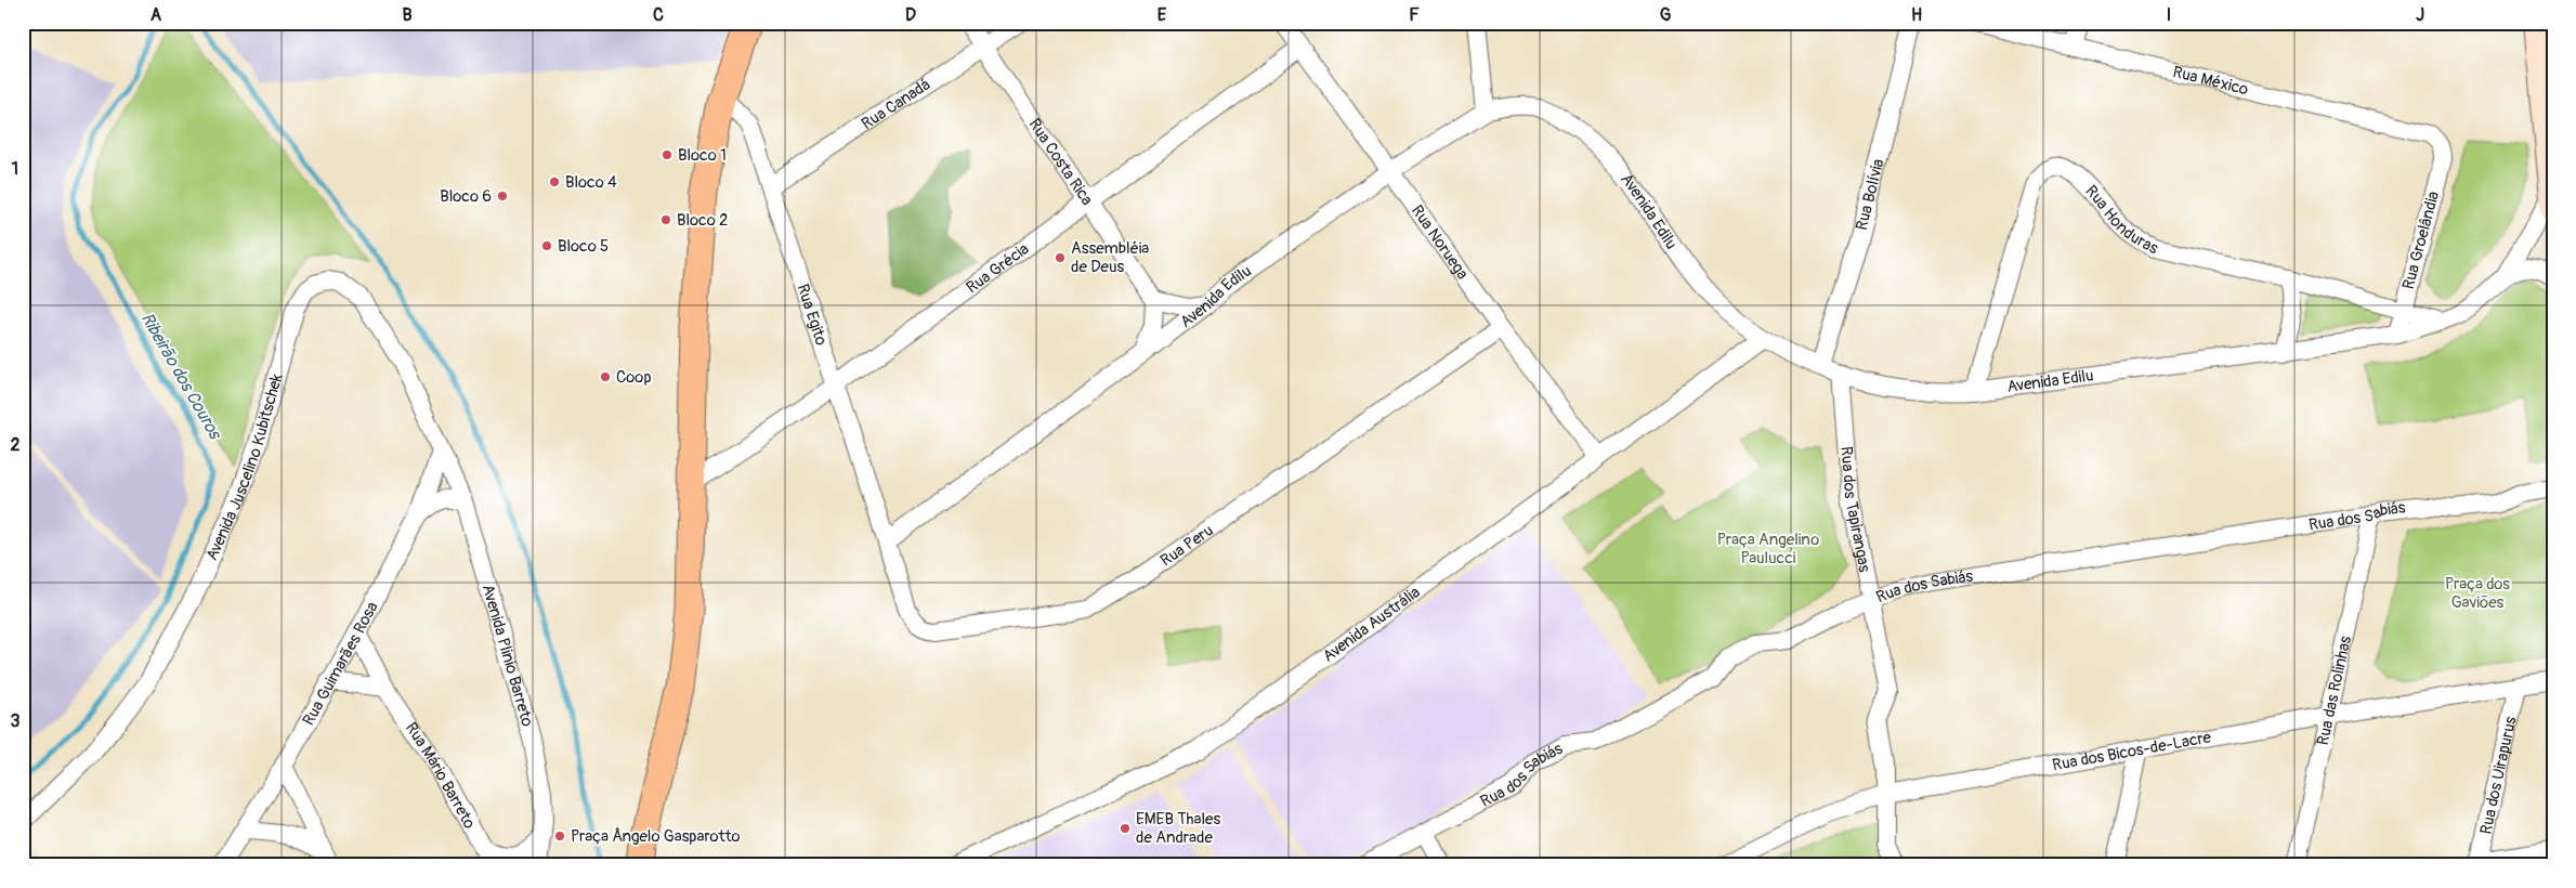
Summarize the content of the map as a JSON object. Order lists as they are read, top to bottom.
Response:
{
  "streets": {
    "street": [
      "Rua México",
      "Rua Canadá",
      "Rua Costa Rica",
      "Rua Bolívia",
      "Avenida Edilu",
      "Rua Honduras",
      "Rua Groelândia",
      "Rua Noruega",
      "Rua Grécia",
      "Rua Egito",
      "Avenida Juscelino Kubitschek",
      "Rua dos Tapirangas",
      "Rua dos Sabiás",
      "Rua Peru",
      "Avenida Austrália",
      "Avenida Plinio Barreto",
      "Rua Guimarães Rosa",
      "Rua das Rolinhas",
      "Rua dos Bicos-de-Lacre",
      "Rua Mário Barreto",
      "Rua dos Uirapurus"
    ]
  },
  "crossings": [
    ["Rua México", "Rua Groelândia"],
    ["Rua Canadá", "Rua Costa Rica"],
    ["Rua Canadá", "Rua Egito"],
    ["Rua Costa Rica", "Rua Grécia"],
    ["Rua Bolívia", "Avenida Edilu"],
    ["Avenida Edilu", "Rua Honduras"],
    ["Avenida Edilu", "Rua Groelândia"],
    ["Avenida Edilu", "Rua Noruega"],
    ["Avenida Edilu", "Rua Egito"],
    ["Avenida Edilu", "Rua dos Tapirangas"],
    ["Avenida Edilu", "Rua Peru"],
    ["Avenida Edilu", "Avenida Austrália"],
    ["Rua Honduras", "Rua Groelândia"],
    ["Rua Noruega", "Rua Grécia"],
    ["Rua Noruega", "Rua Peru"],
    ["Rua Noruega", "Avenida Austrália"],
    ["Rua Grécia", "Rua Egito"],
    ["Rua Egito", "Rua Peru"],
    ["Avenida Juscelino Kubitschek", "Avenida Plinio Barreto"],
    ["Avenida Juscelino Kubitschek", "Rua Guimarães Rosa"],
    ["Rua dos Tapirangas", "Rua dos Sabiás"],
    ["Rua dos Tapirangas", "Rua dos Bicos-de-Lacre"],
    ["Rua dos Sabiás", "Rua das Rolinhas"],
    ["Avenida Plinio Barreto", "Rua Guimarães Rosa"],
    ["Rua Guimarães Rosa", "Rua Mário Barreto"],
    ["Rua das Rolinhas", "Rua dos Bicos-de-Lacre"],
    ["Rua dos Bicos-de-Lacre", "Rua dos Uirapurus"]
  ],
  "water": ["Ribeirão dos Couros"],
  "parks": ["Praça Angelino Paulucci", "Praça dos Gaviões"],
  "places": [
    "Bloco 1",
    "Bloco 4",
    "Bloco 6",
    "Bloco 2",
    "Bloco 5",
    "Assembléia de Deus",
    "Coop",
    "EMEB Thales de Andrade",
    "Praça Ângelo Gasparotto"
  ],
  "grid": {
    "columns": [
      "A",
      "B",
      "C",
      "D",
      "E",
      "F",
      "G",
      "H",
      "I",
      "J"
    ],
    "rows": ["1", "2", "3"]
  }
}
